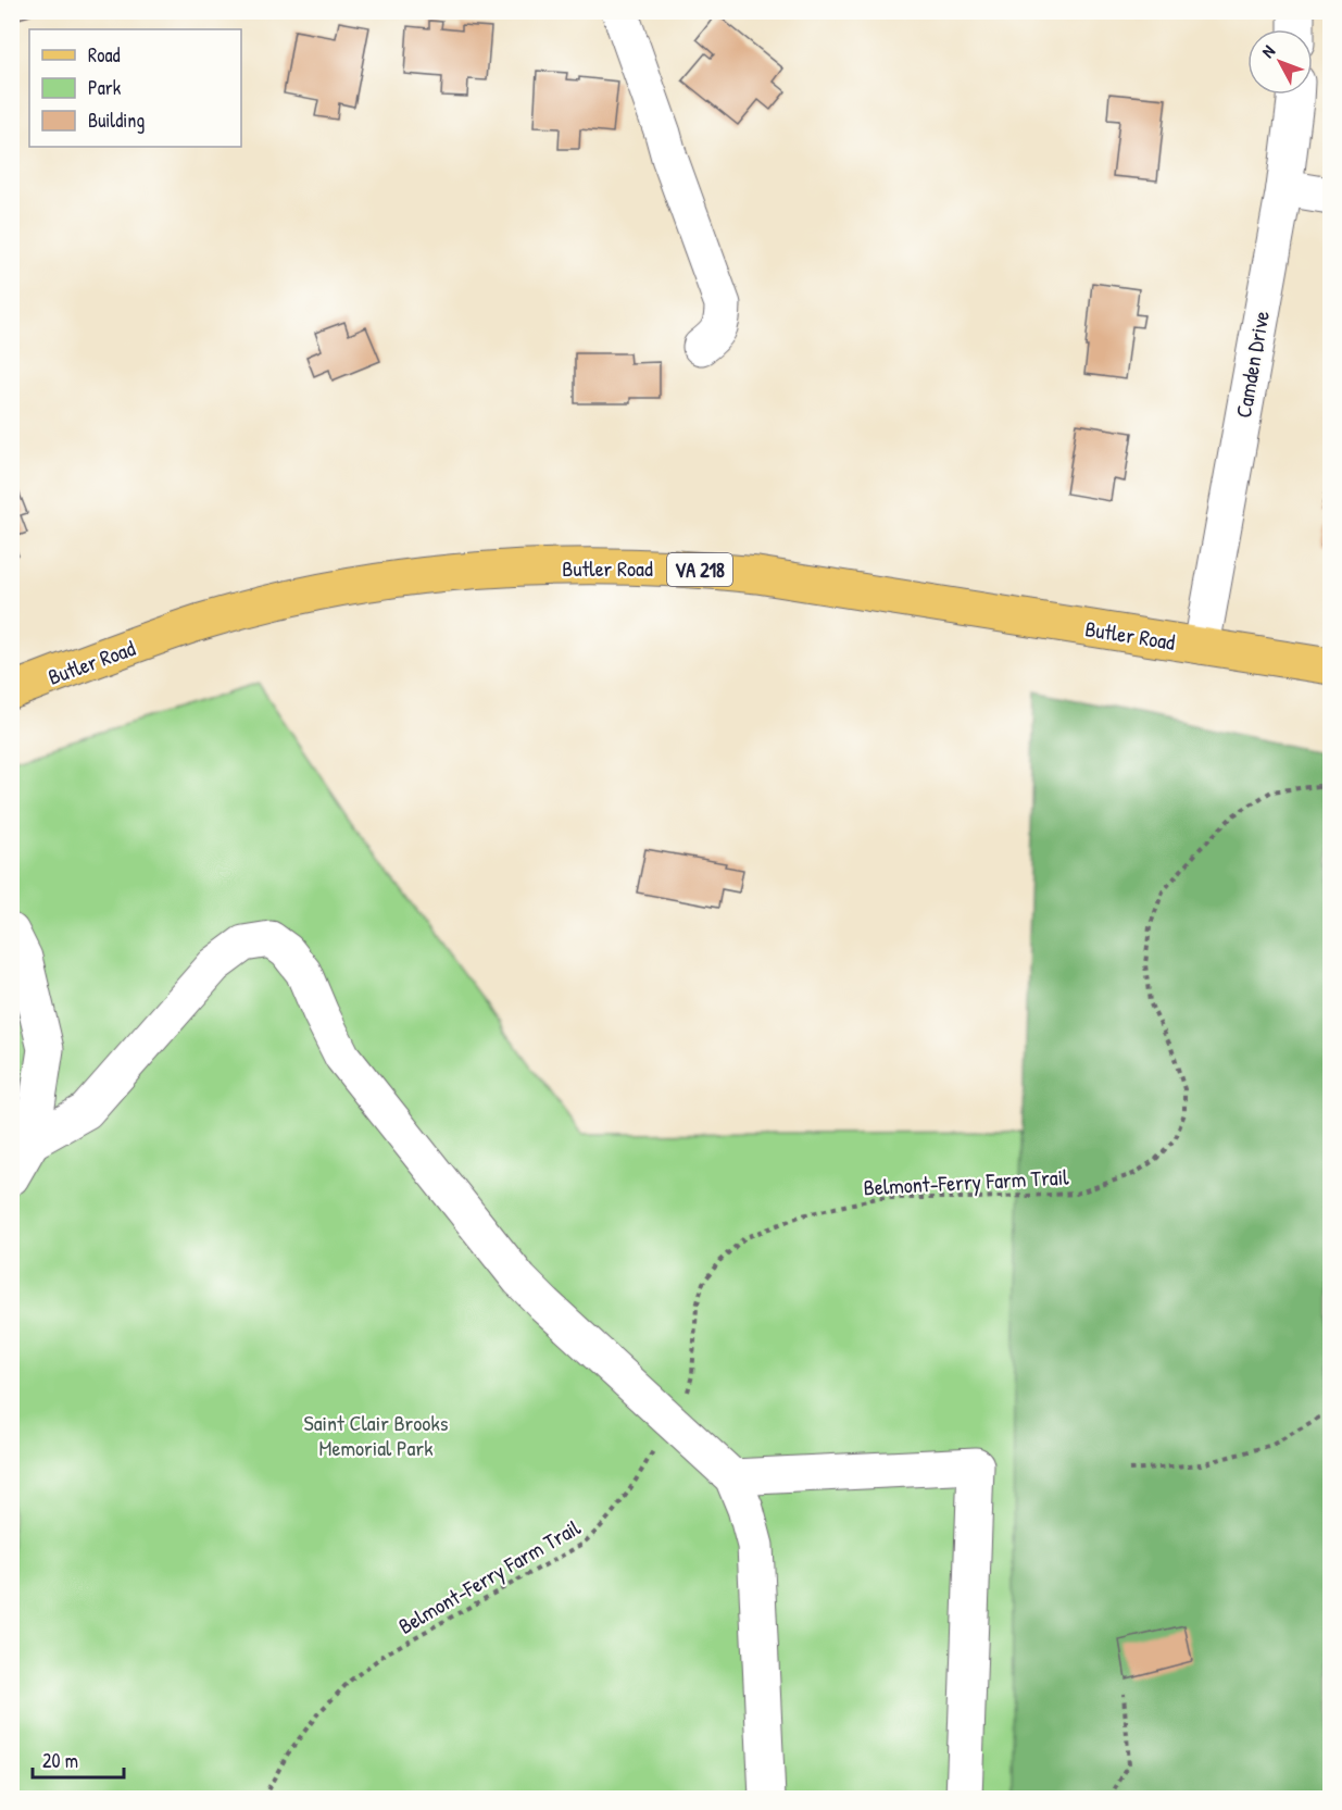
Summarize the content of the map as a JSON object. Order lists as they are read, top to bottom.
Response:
{
  "streets": {
    "main road": ["Butler Road", "VA 218"],
    "street": ["Camden Drive"],
    "path": ["Belmont-Ferry Farm Trail"]
  },
  "crossings": [
    ["Camden Drive", "Butler Road"]
  ],
  "parks": ["Saint Clair Brooks Memorial Park"],
  "legend": ["Road", "Park", "Building"],
  "scale_bar": "20 m",
  "north": "top left"
}
